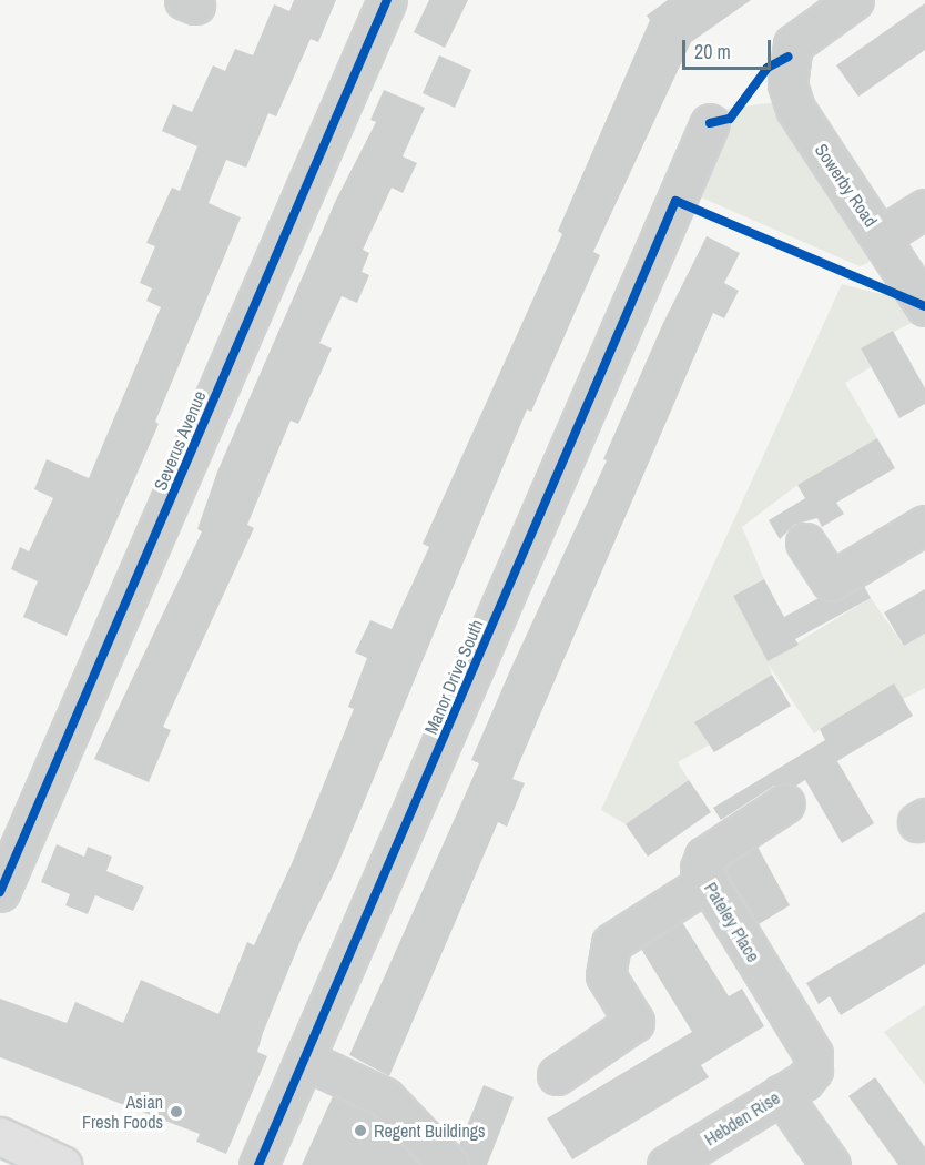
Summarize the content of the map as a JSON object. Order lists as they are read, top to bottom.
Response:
{
  "streets": {
    "street": [
      "Sowerby Road",
      "Severus Avenue",
      "Manor Drive South",
      "Pateley Place",
      "Hebden Rise"
    ]
  },
  "crossings": [
    ["Pateley Place", "Hebden Rise"]
  ],
  "places": ["Asian Fresh Foods", "Regent Buildings"],
  "scale_bar": "20 m"
}
